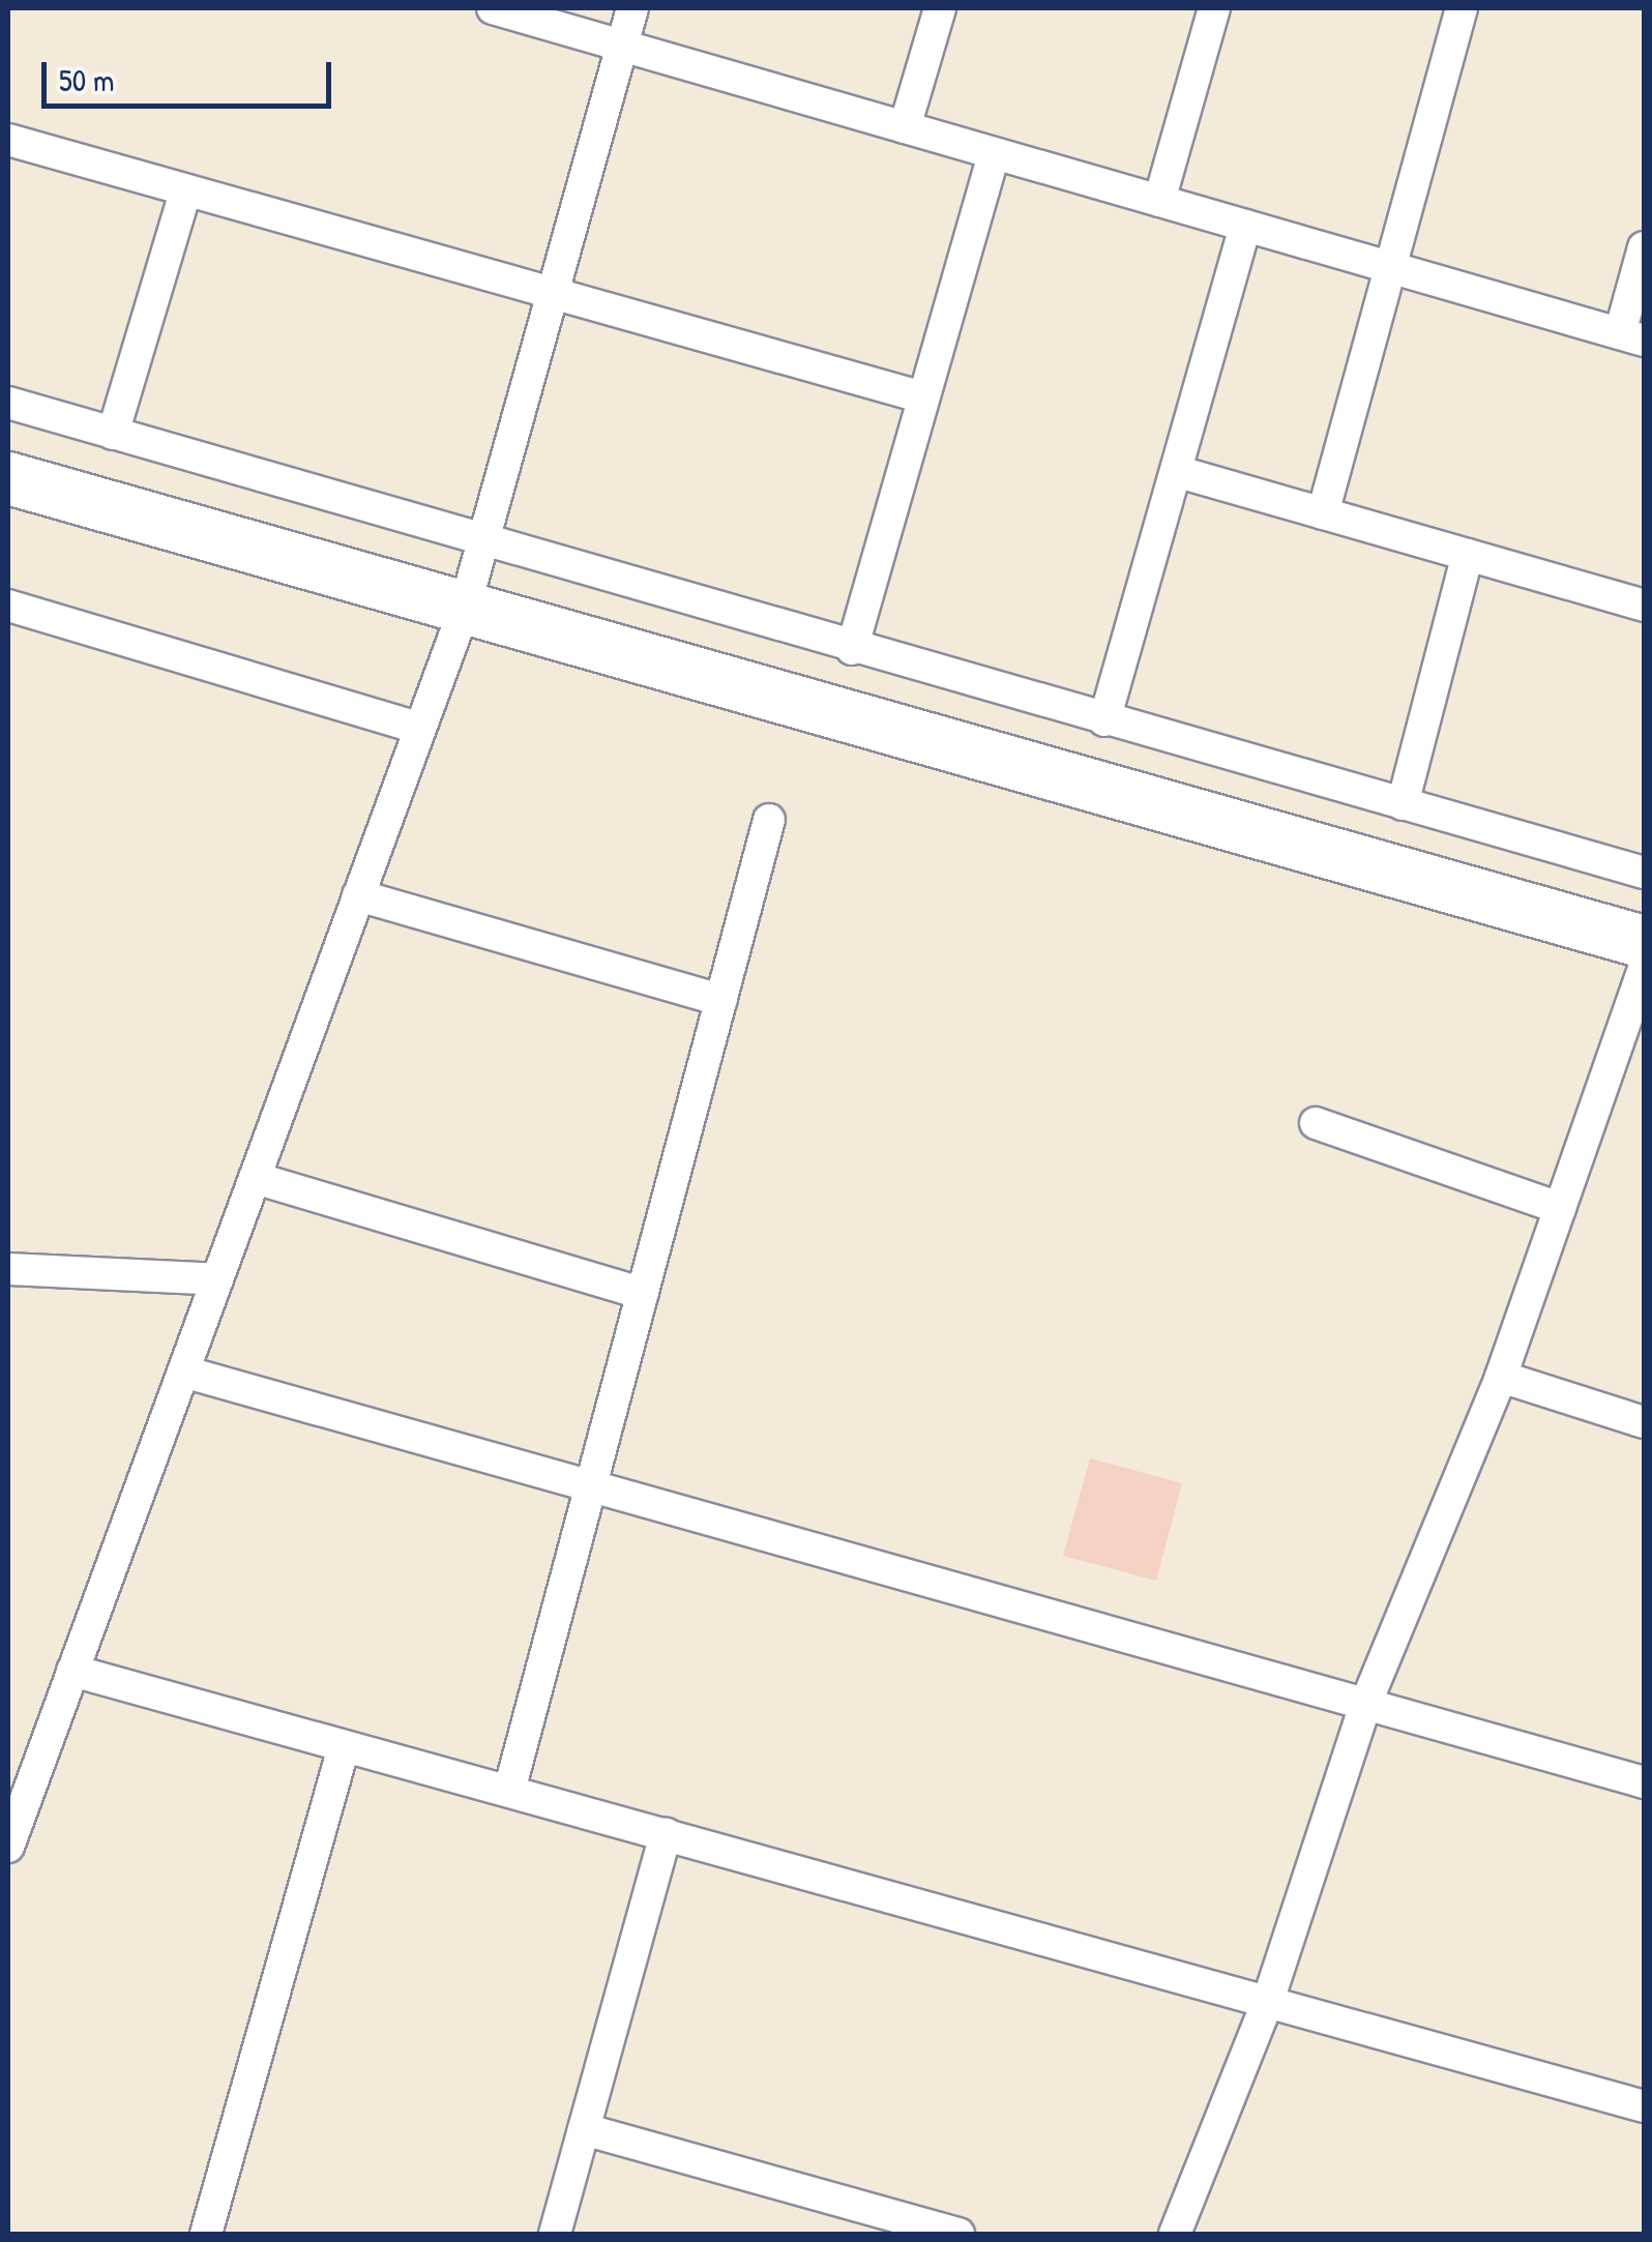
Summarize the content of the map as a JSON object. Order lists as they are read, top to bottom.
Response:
{
  "scale_bar": "50 m"
}
